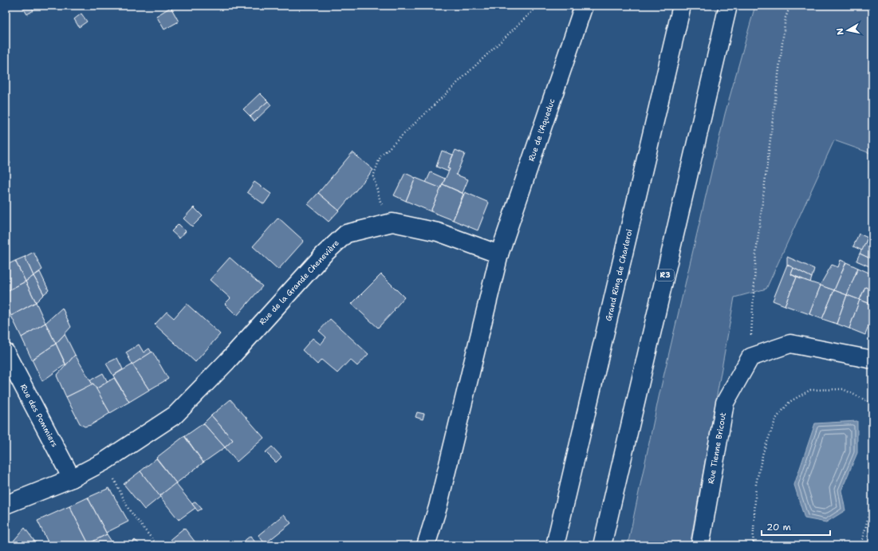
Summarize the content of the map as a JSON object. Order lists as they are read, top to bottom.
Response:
{
  "streets": {
    "main road": [
      "Rue de l'Aqueduc",
      "Grand Ring de Charleroi",
      "R3",
      "Rue de la Grande Chenevière",
      "Rue des Pommiers",
      "Rue Tienne Bricout"
    ]
  },
  "crossings": [
    ["Rue de l'Aqueduc", "Rue de la Grande Chenevière"],
    ["Rue de la Grande Chenevière", "Rue des Pommiers"]
  ],
  "scale_bar": "20 m",
  "north": "left"
}
